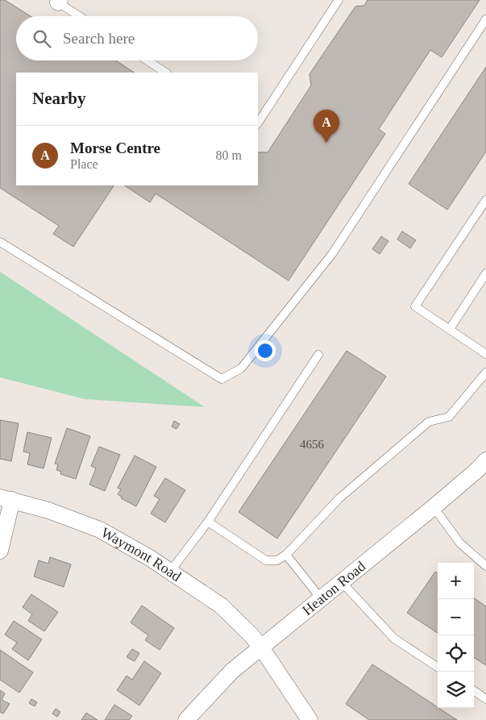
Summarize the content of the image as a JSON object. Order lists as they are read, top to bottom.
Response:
{
  "streets": {
    "street": ["Waymont Road", "Heaton Road"]
  },
  "crossings": [
    ["Waymont Road", "Heaton Road"]
  ],
  "house_numbers": ["4656"],
  "page": {
    "search": "Search here",
    "heading": "Nearby",
    "pins": "A",
    "list": [
      {
        "mark": "A",
        "name": "Morse Centre",
        "note": "Place",
        "value": "80 m"
      }
    ],
    "map_buttons": ["+", "−"]
  }
}
